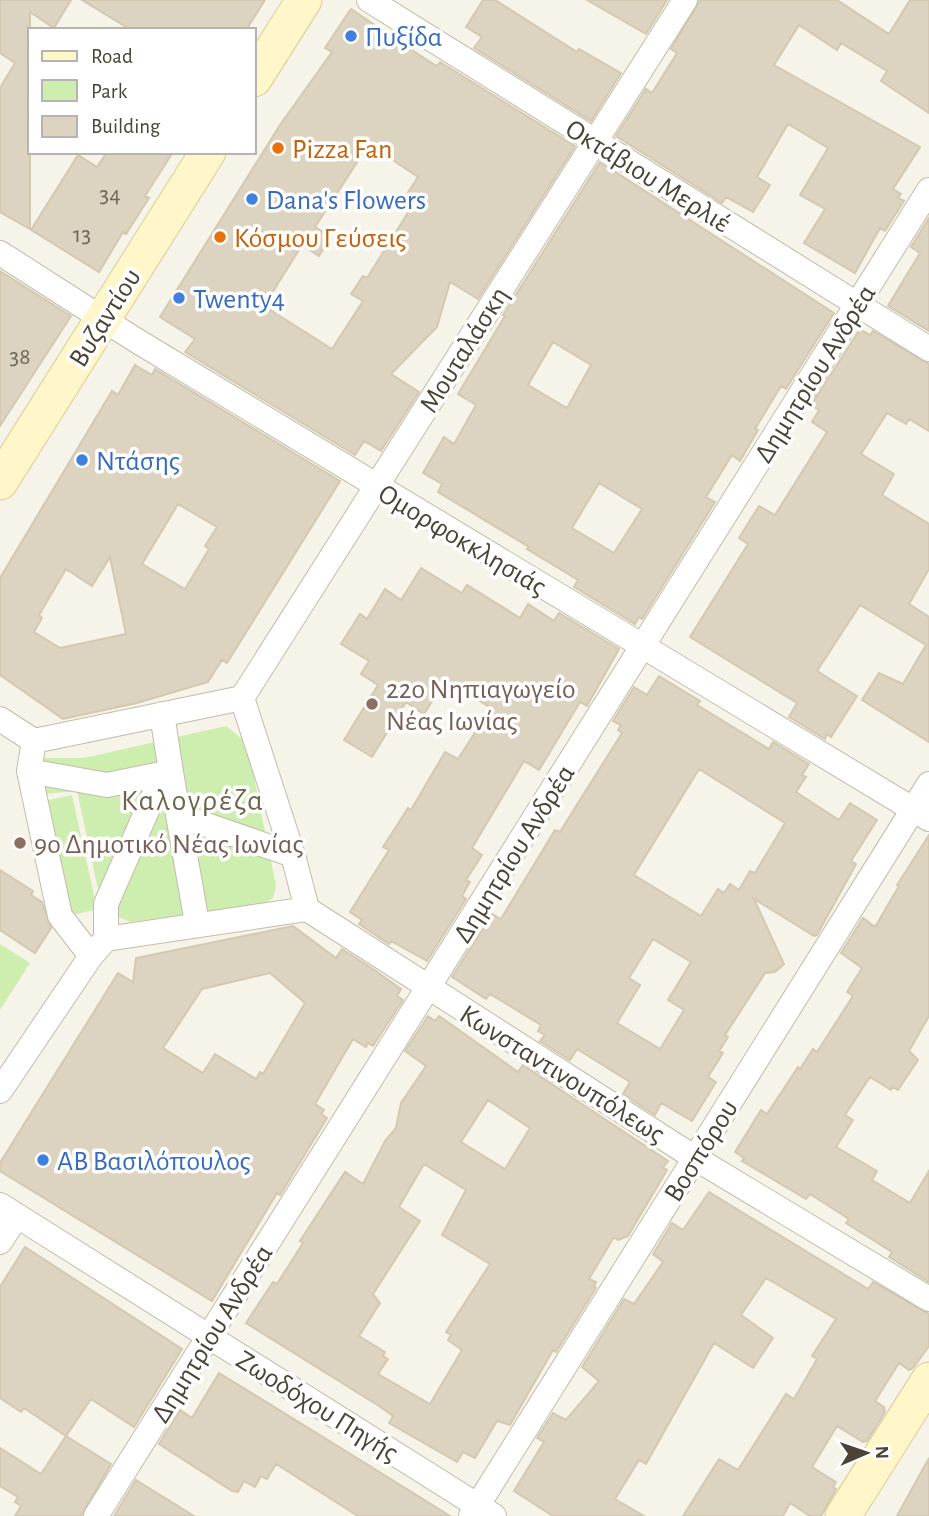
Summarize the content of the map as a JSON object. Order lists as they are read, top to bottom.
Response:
{
  "streets": {
    "street": [
      "Οκτάβιου Μερλιέ",
      "Βυζαντίου",
      "Μουταλάσκη",
      "Δημητρίου Ανδρέα",
      "Ομορφοκκλησιάς",
      "Κωνσταντινουπόλεως",
      "Βοσπόρου",
      "Ζωοδόχου Πηγής"
    ]
  },
  "crossings": [
    ["Οκτάβιου Μερλιέ", "Μουταλάσκη"],
    ["Οκτάβιου Μερλιέ", "Δημητρίου Ανδρέα"],
    ["Βυζαντίου", "Ομορφοκκλησιάς"],
    ["Μουταλάσκη", "Ομορφοκκλησιάς"],
    ["Δημητρίου Ανδρέα", "Ομορφοκκλησιάς"],
    ["Δημητρίου Ανδρέα", "Κωνσταντινουπόλεως"],
    ["Δημητρίου Ανδρέα", "Ζωοδόχου Πηγής"],
    ["Ομορφοκκλησιάς", "Βοσπόρου"],
    ["Κωνσταντινουπόλεως", "Βοσπόρου"],
    ["Βοσπόρου", "Ζωοδόχου Πηγής"]
  ],
  "districts": ["Καλογρέζα"],
  "places": [
    "Πυξίδα",
    "Pizza Fan",
    "Dana's Flowers",
    "Κόσμου Γεύσεις",
    "Twenty4",
    "Ντάσης",
    "22ο Νηπιαγωγείο Νέας Ιωνίας",
    "9ο Δημοτικό Νέας Ιωνίας",
    "ΑΒ Βασιλόπουλος"
  ],
  "house_numbers": ["34", "13", "38"],
  "legend": ["Road", "Park", "Building"],
  "north": "right"
}
